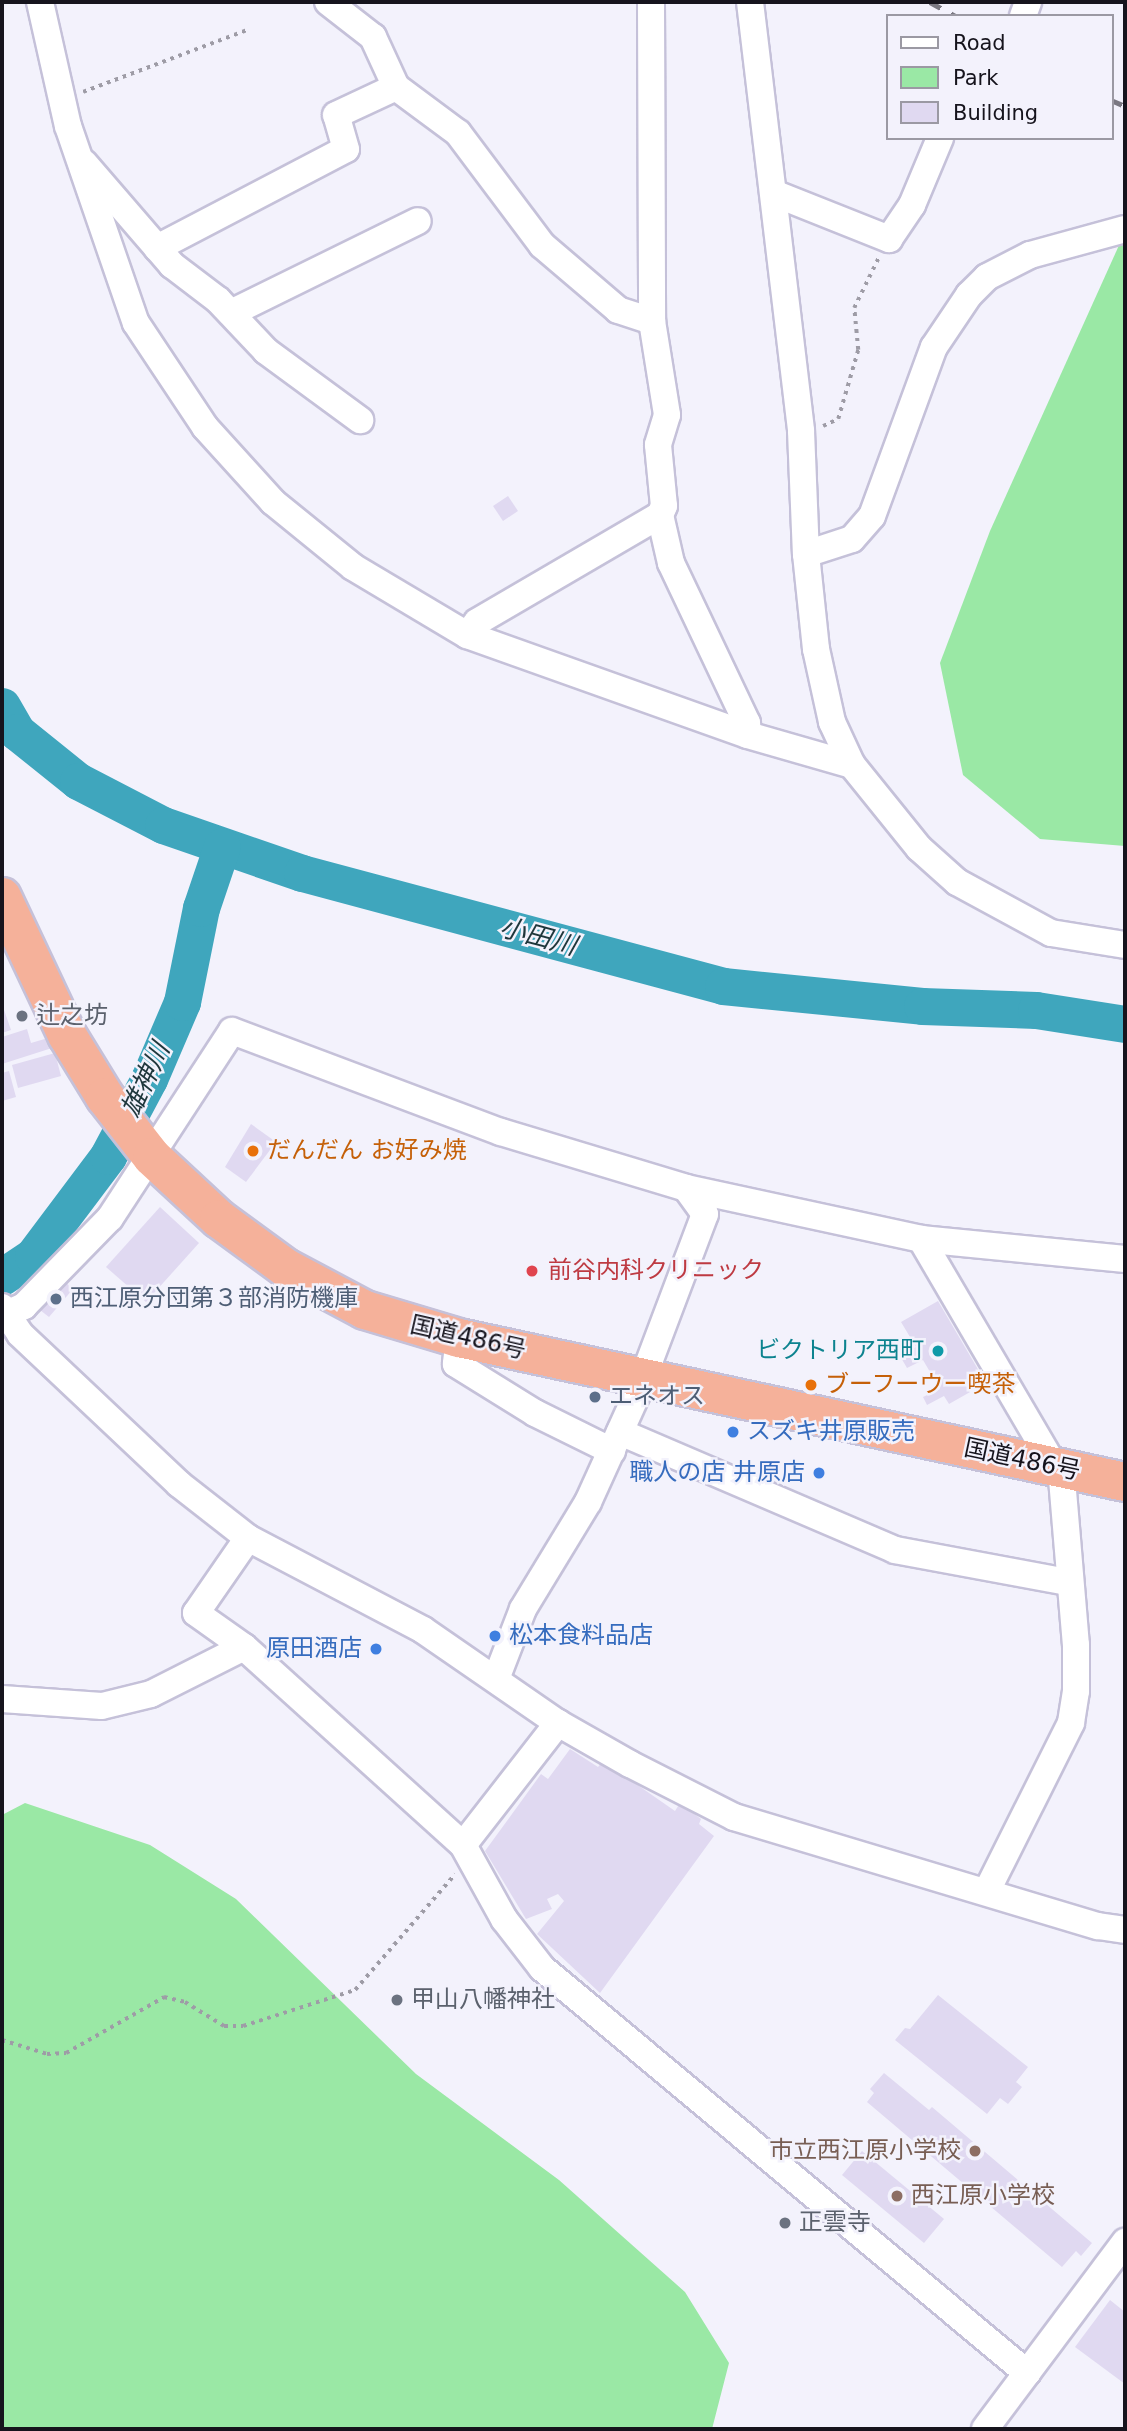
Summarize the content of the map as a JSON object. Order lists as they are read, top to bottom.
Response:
{
  "streets": {
    "highway": ["国道486号"]
  },
  "water": ["小田川", "雄神川"],
  "places": [
    "辻之坊",
    "だんだん お好み焼",
    "前谷内科クリニック",
    "西江原分団第３部消防機庫",
    "ビクトリア西町",
    "ブーフーウー喫茶",
    "エネオス",
    "スズキ井原販売",
    "職人の店 井原店",
    "松本食料品店",
    "原田酒店",
    "甲山八幡神社",
    "市立西江原小学校",
    "西江原小学校",
    "正雲寺"
  ],
  "legend": ["Road", "Park", "Building"]
}
